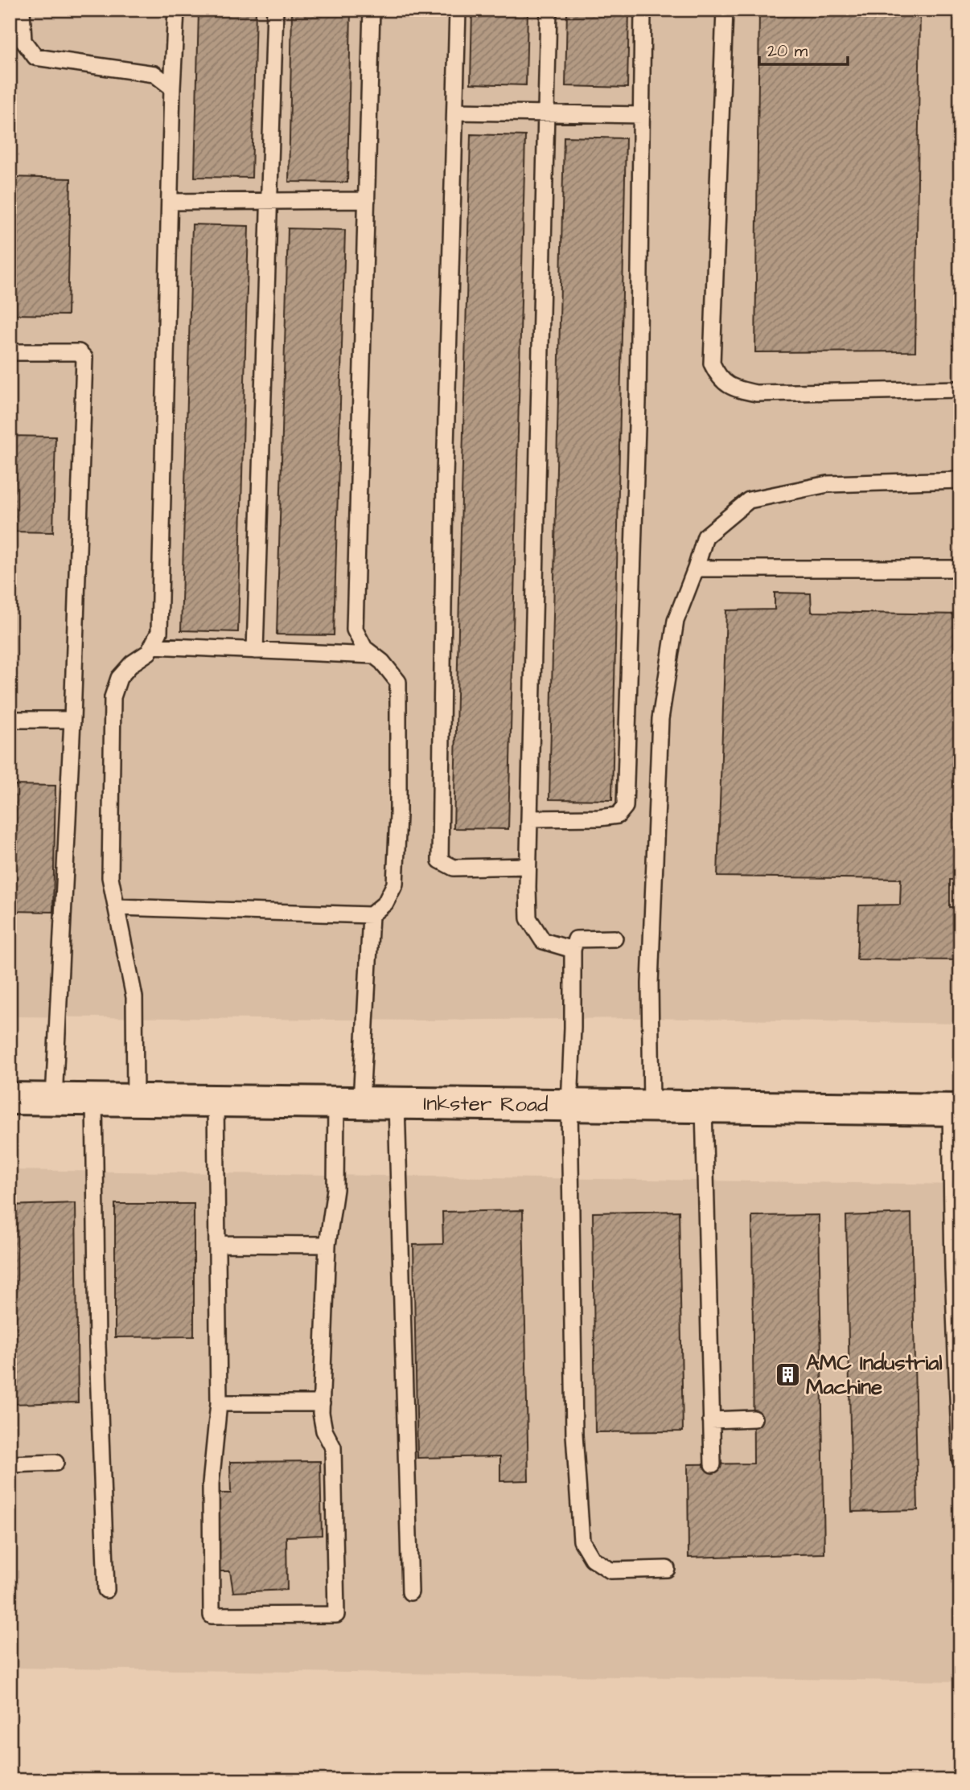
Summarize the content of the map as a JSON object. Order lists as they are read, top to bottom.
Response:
{
  "streets": {
    "main road": ["Inkster Road"]
  },
  "places": {
    "building": ["AMC Industrial Machine"]
  },
  "scale_bar": "20 m"
}
